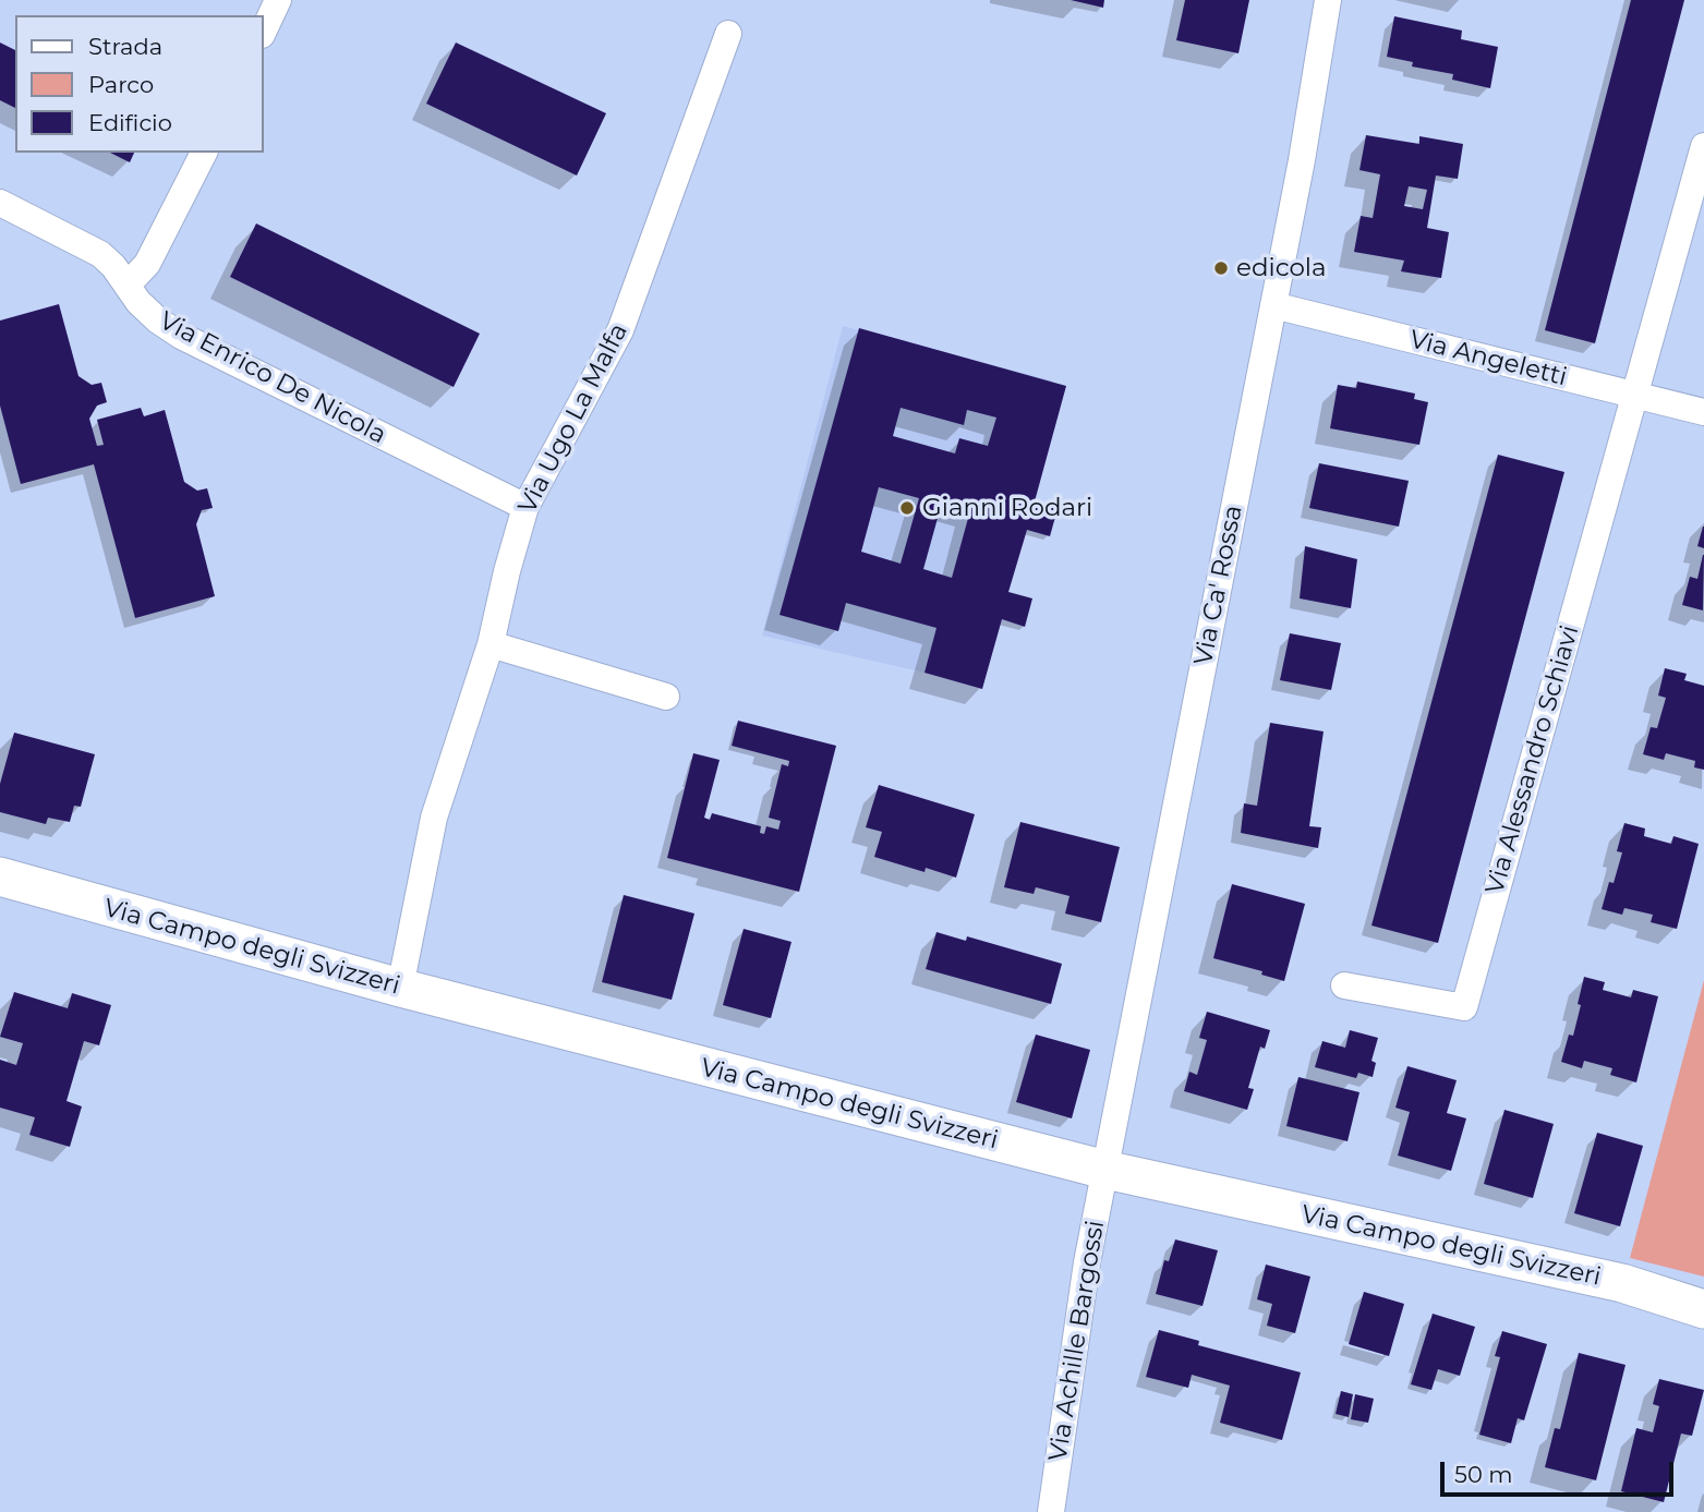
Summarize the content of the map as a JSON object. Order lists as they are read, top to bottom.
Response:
{
  "streets": {
    "main road": ["Via Campo degli Svizzeri"],
    "street": [
      "Via Angeletti",
      "Via Enrico De Nicola",
      "Via Ugo La Malfa",
      "Via Ca' Rossa",
      "Via Alessandro Schiavi",
      "Via Achille Bargossi"
    ]
  },
  "crossings": [
    ["Via Angeletti", "Via Ca' Rossa"],
    ["Via Angeletti", "Via Alessandro Schiavi"],
    ["Via Enrico De Nicola", "Via Ugo La Malfa"],
    ["Via Ugo La Malfa", "Via Campo degli Svizzeri"],
    ["Via Ca' Rossa", "Via Campo degli Svizzeri"],
    ["Via Ca' Rossa", "Via Achille Bargossi"],
    ["Via Campo degli Svizzeri", "Via Achille Bargossi"]
  ],
  "places": ["edicola", "Gianni Rodari"],
  "legend": ["Strada", "Parco", "Edificio"],
  "scale_bar": "50 m"
}
